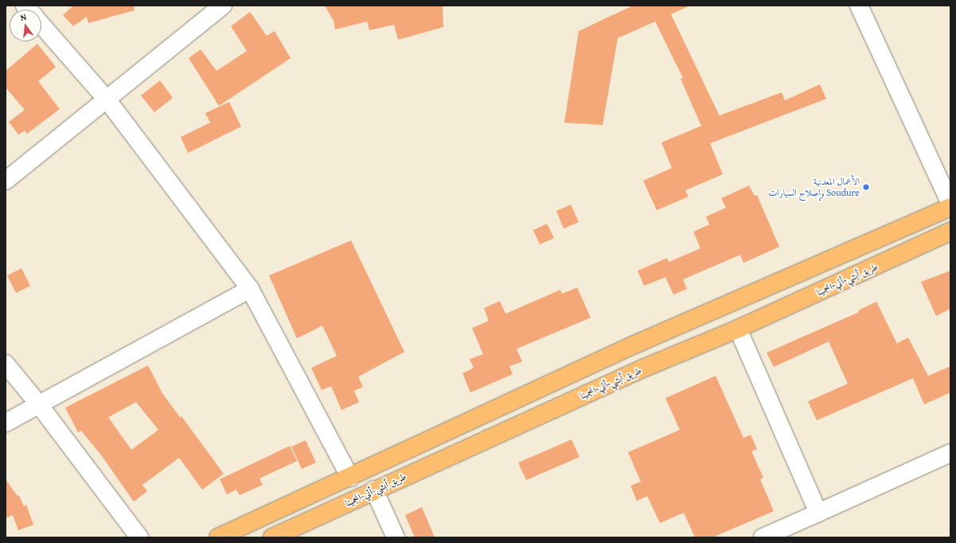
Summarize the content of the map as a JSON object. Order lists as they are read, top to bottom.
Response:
{
  "streets": {
    "highway": ["طريق أبشي-أتي-انجمينا"]
  },
  "places": ["الأعمال المعدنية وإصلاح السيارات Soudure"],
  "north": "top"
}
